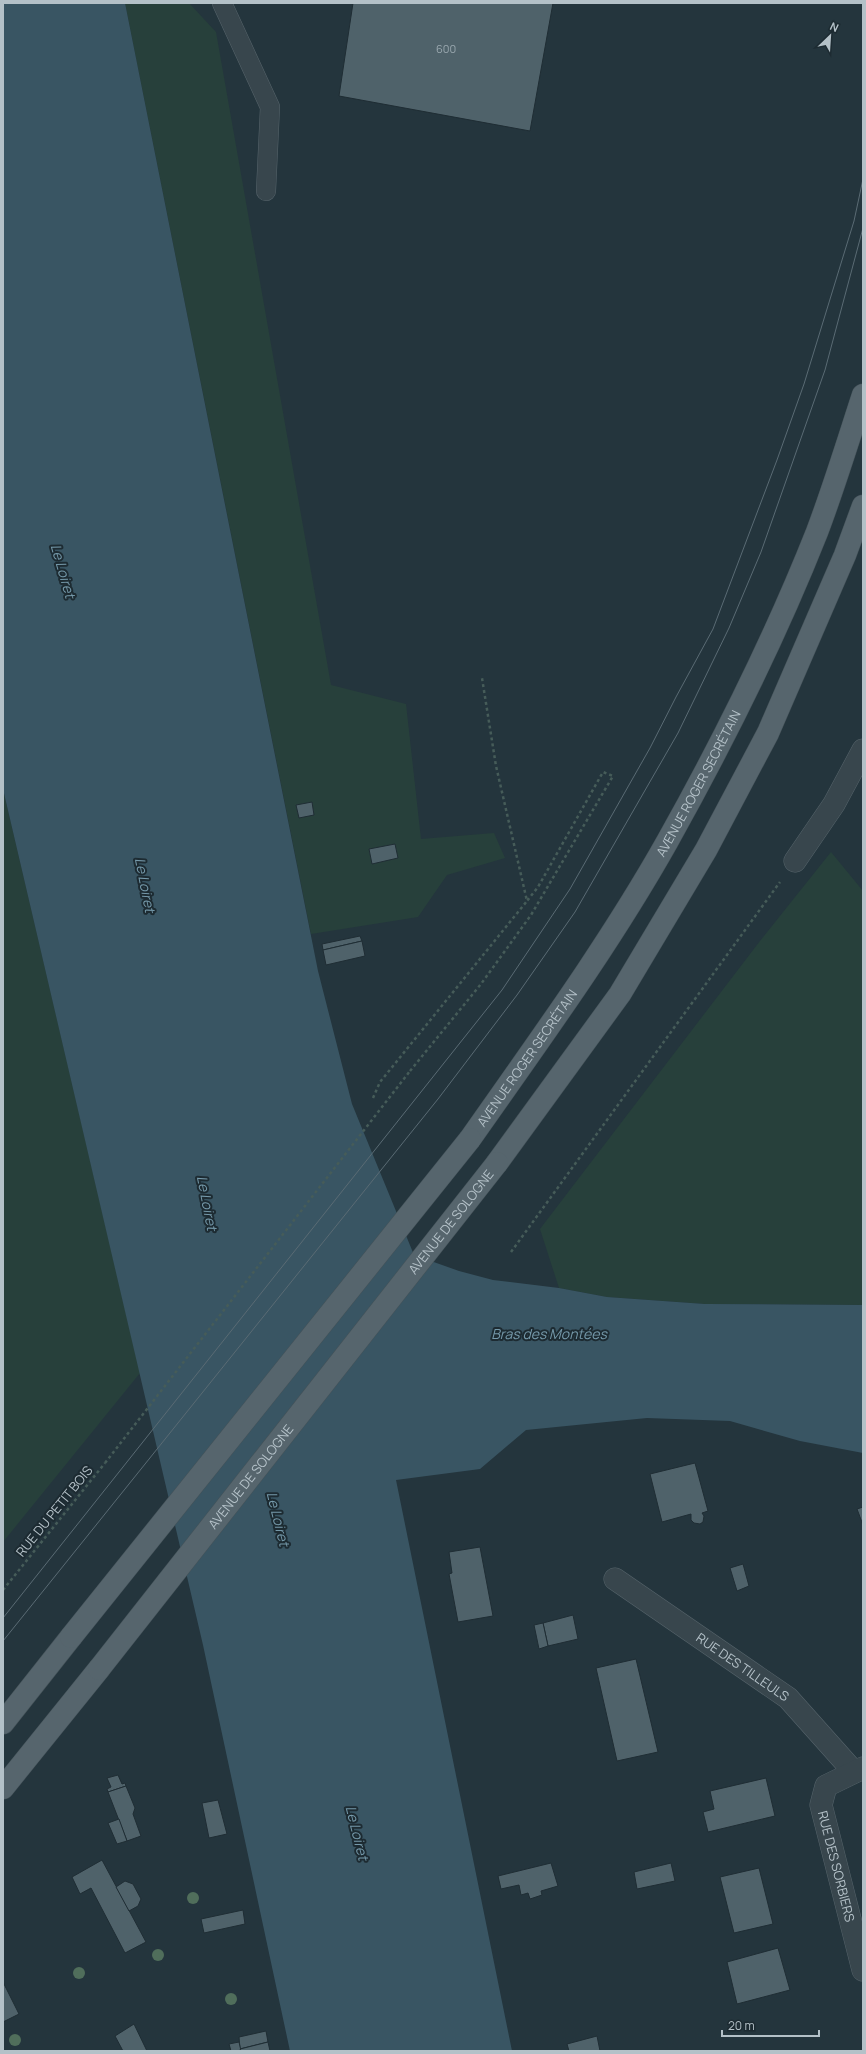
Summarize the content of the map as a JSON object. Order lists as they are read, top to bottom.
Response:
{
  "streets": {
    "main road": ["AVENUE ROGER SECRÉTAIN", "AVENUE DE SOLOGNE"],
    "street": ["RUE DES TILLEULS", "RUE DES SORBIERS"],
    "path": ["RUE DU PETIT BOIS"]
  },
  "crossings": [
    ["RUE DES TILLEULS", "RUE DES SORBIERS"]
  ],
  "water": ["Le Loiret", "Bras des Montées"],
  "house_numbers": ["600"],
  "scale_bar": "20 m",
  "north": "top right"
}
